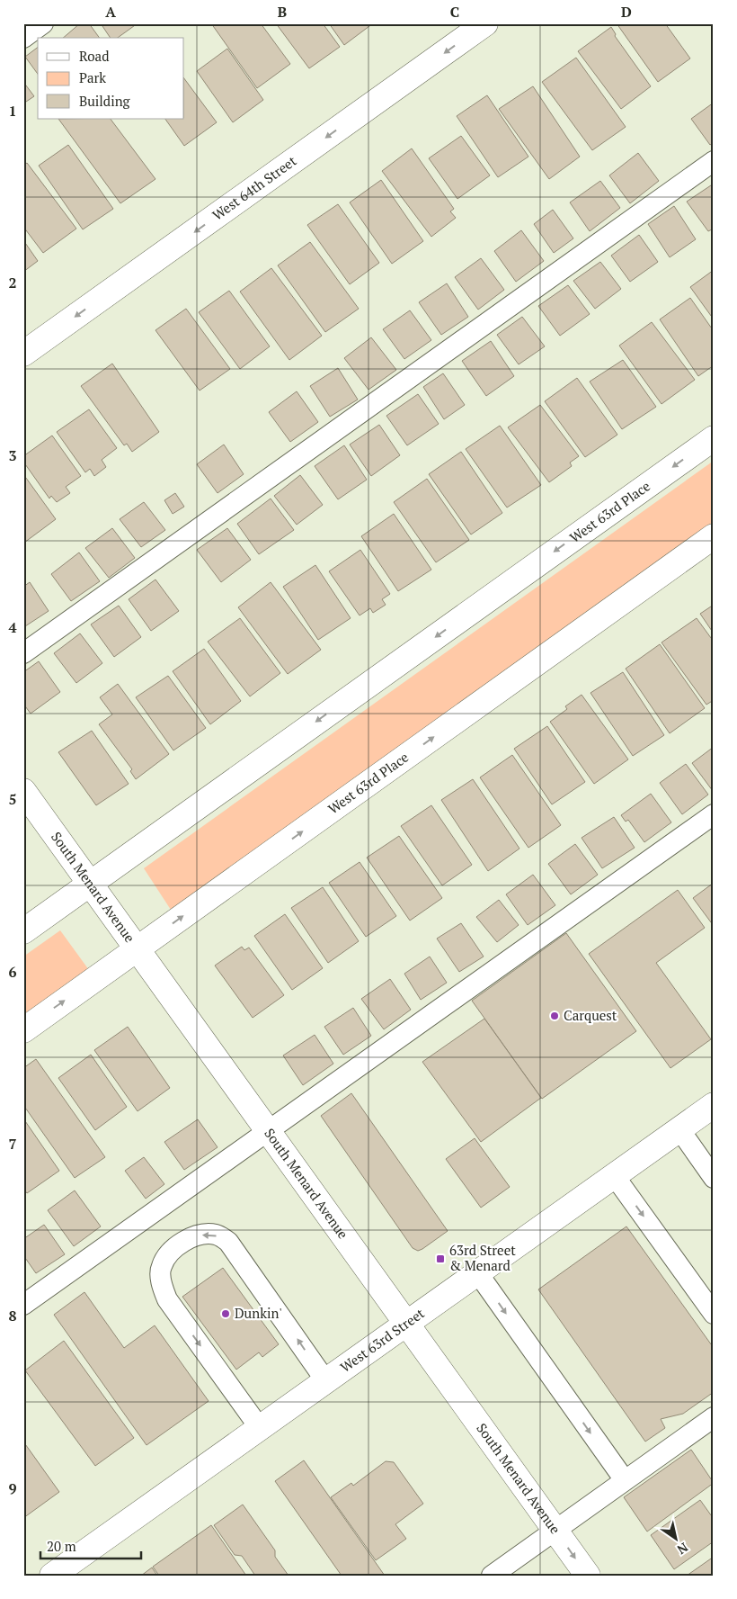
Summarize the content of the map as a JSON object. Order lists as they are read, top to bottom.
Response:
{
  "streets": {
    "street": [
      "West 64th Street",
      "West 63rd Place",
      "South Menard Avenue",
      "West 63rd Street"
    ]
  },
  "crossings": [
    ["West 63rd Place", "South Menard Avenue"],
    ["South Menard Avenue", "West 63rd Street"]
  ],
  "one_way": ["West 64th Street"],
  "places": {
    "other": ["Carquest", "Dunkin'"],
    "transit": ["63rd Street & Menard"]
  },
  "legend": ["Road", "Park", "Building"],
  "scale_bar": "20 m",
  "north": "bottom right",
  "grid": {
    "columns": [
      "A",
      "B",
      "C",
      "D"
    ],
    "rows": [
      "1",
      "2",
      "3",
      "4",
      "5",
      "6",
      "7",
      "8",
      "9"
    ]
  }
}
